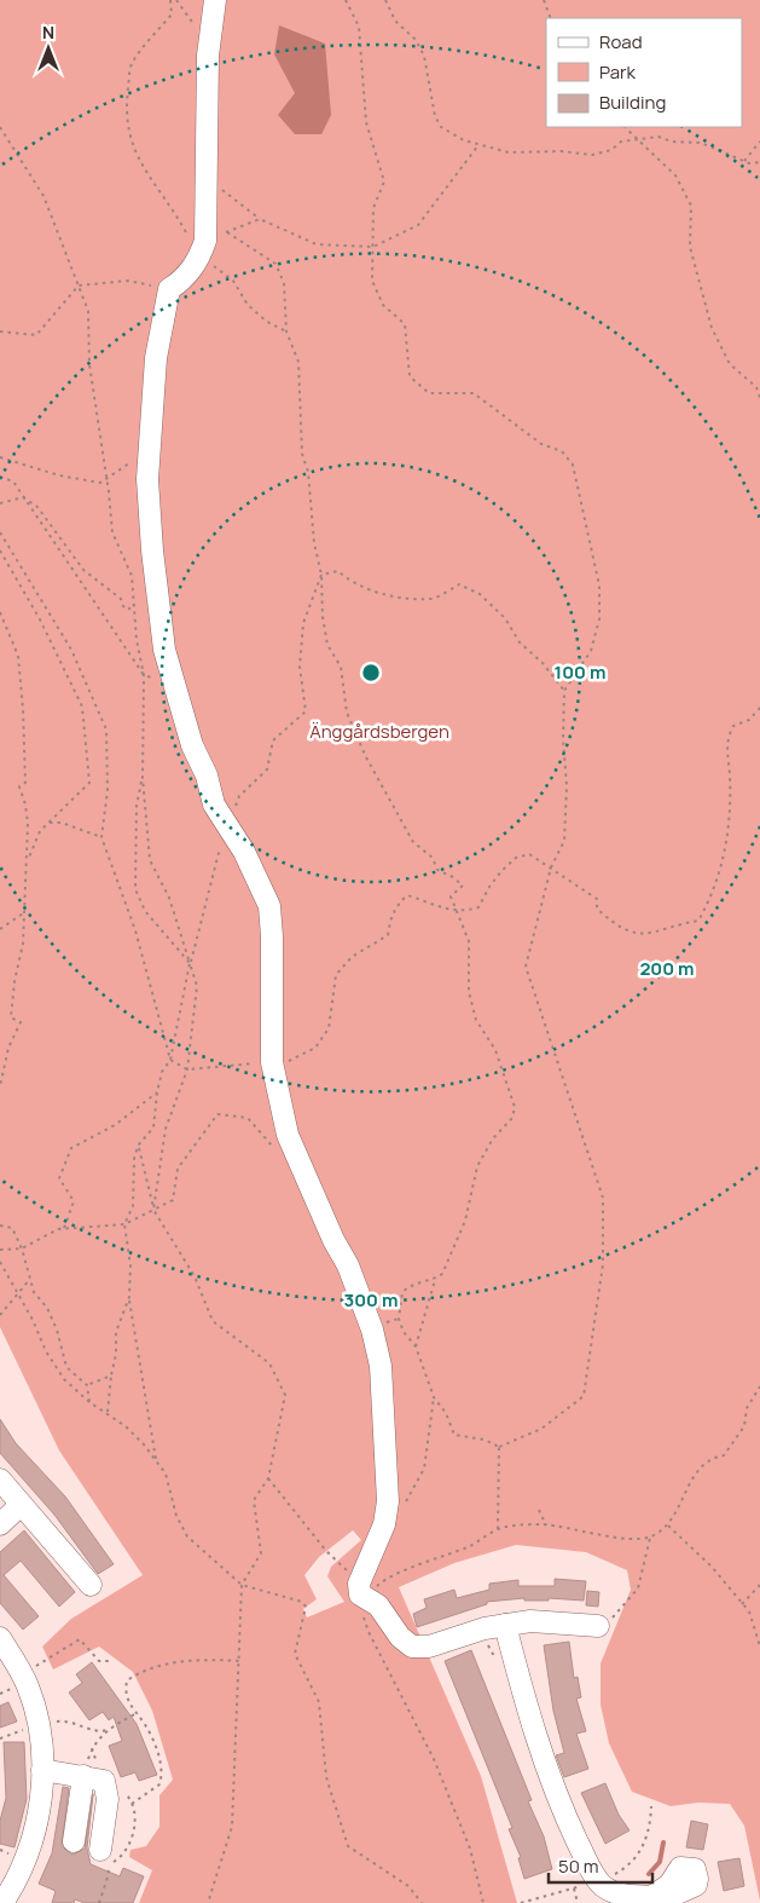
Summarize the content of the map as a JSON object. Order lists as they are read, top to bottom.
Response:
{
  "parks": ["Änggårdsbergen"],
  "legend": ["Road", "Park", "Building"],
  "scale_bar": "50 m",
  "north": "top",
  "rings": ["100 m", "200 m", "300 m"]
}
